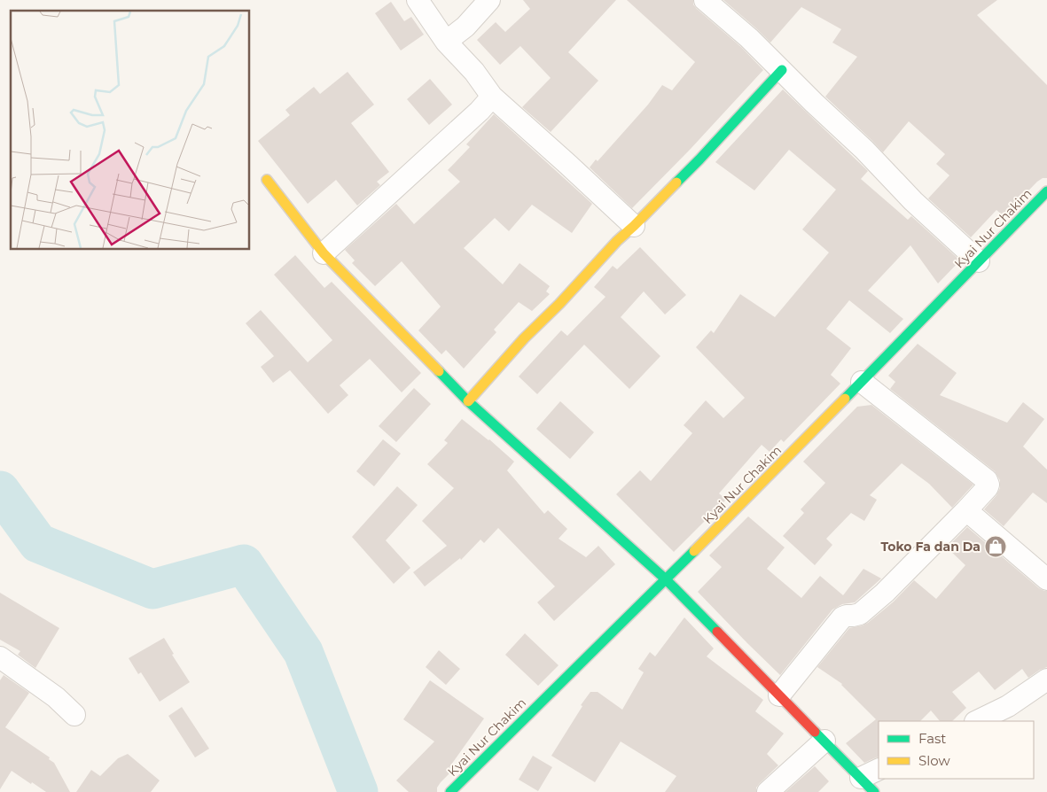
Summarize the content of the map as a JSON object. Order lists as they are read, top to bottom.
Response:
{
  "streets": {
    "street": ["Kyai Nur Chakim"]
  },
  "places": {
    "shop": ["Toko Fa dan Da"]
  },
  "legend": ["Fast", "Slow"]
}
